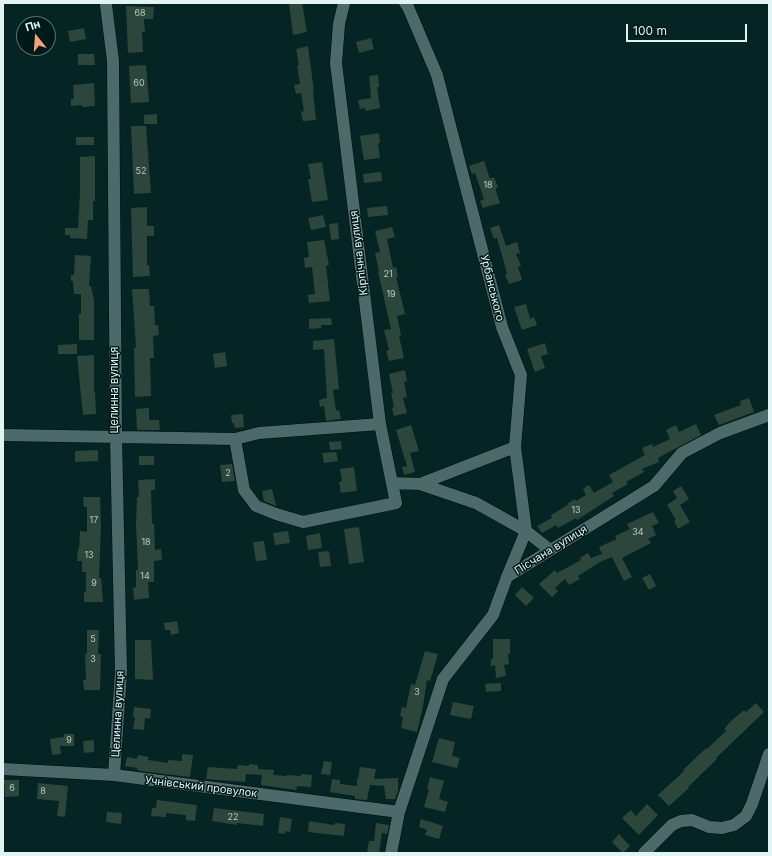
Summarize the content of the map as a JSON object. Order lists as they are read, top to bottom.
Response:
{
  "streets": {
    "street": [
      "Кiрпiчна вулиця",
      "Урбанського",
      "Целинна вулиця",
      "Пiсчана вулиця",
      "Учнівський провулок"
    ]
  },
  "crossings": [
    ["Урбанського", "Пiсчана вулиця"],
    ["Целинна вулиця", "Учнівський провулок"],
    ["Пiсчана вулиця", "Учнівський провулок"]
  ],
  "house_numbers": [
    "68",
    "60",
    "52",
    "18",
    "21",
    "19",
    "2",
    "13",
    "17",
    "34",
    "18",
    "13",
    "14",
    "9",
    "5",
    "3",
    "3",
    "9",
    "6",
    "8",
    "22"
  ],
  "scale_bar": "100 m",
  "north": "top"
}
